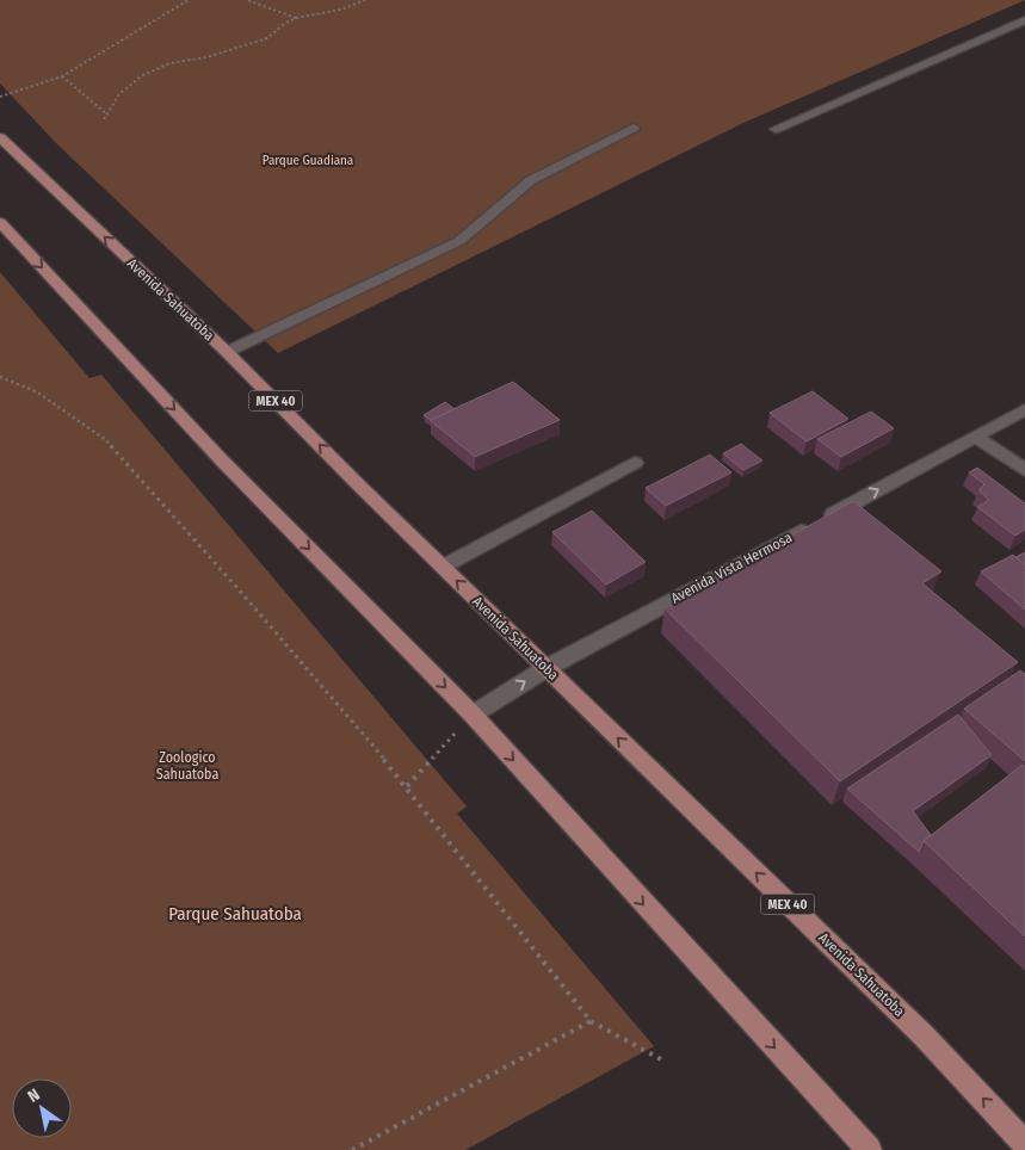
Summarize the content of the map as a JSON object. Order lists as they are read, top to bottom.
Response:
{
  "streets": {
    "main road": ["Avenida Sahuatoba", "MEX 40"],
    "street": ["Avenida Vista Hermosa"]
  },
  "crossings": [
    ["Avenida Sahuatoba", "Avenida Vista Hermosa"]
  ],
  "parks": ["Parque Guadiana", "Zoologico Sahuatoba", "Parque Sahuatoba"],
  "north": "top left"
}
